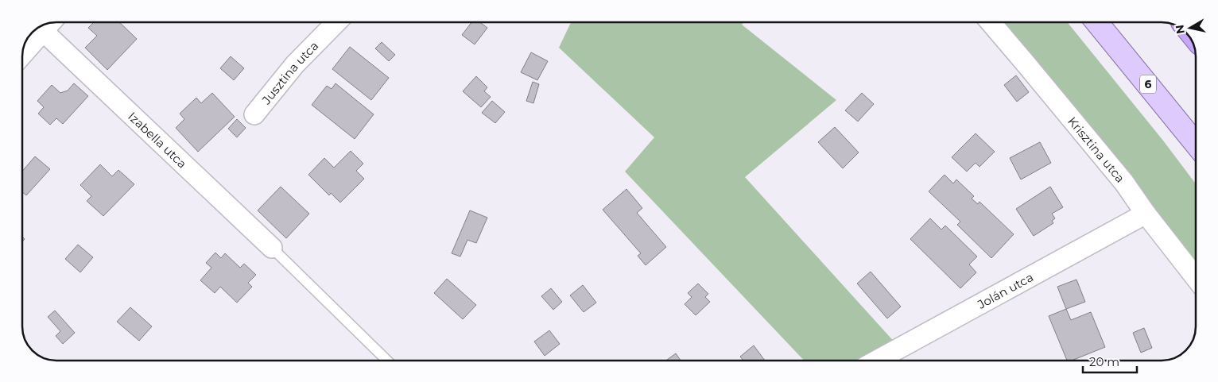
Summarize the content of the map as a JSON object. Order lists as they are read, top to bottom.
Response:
{
  "streets": {
    "main road": ["6"],
    "street": [
      "Jusztina utca",
      "Izabella utca",
      "Krisztina utca",
      "Jolán utca"
    ]
  },
  "crossings": [
    ["Krisztina utca", "Jolán utca"]
  ],
  "scale_bar": "20 m",
  "north": "left"
}
